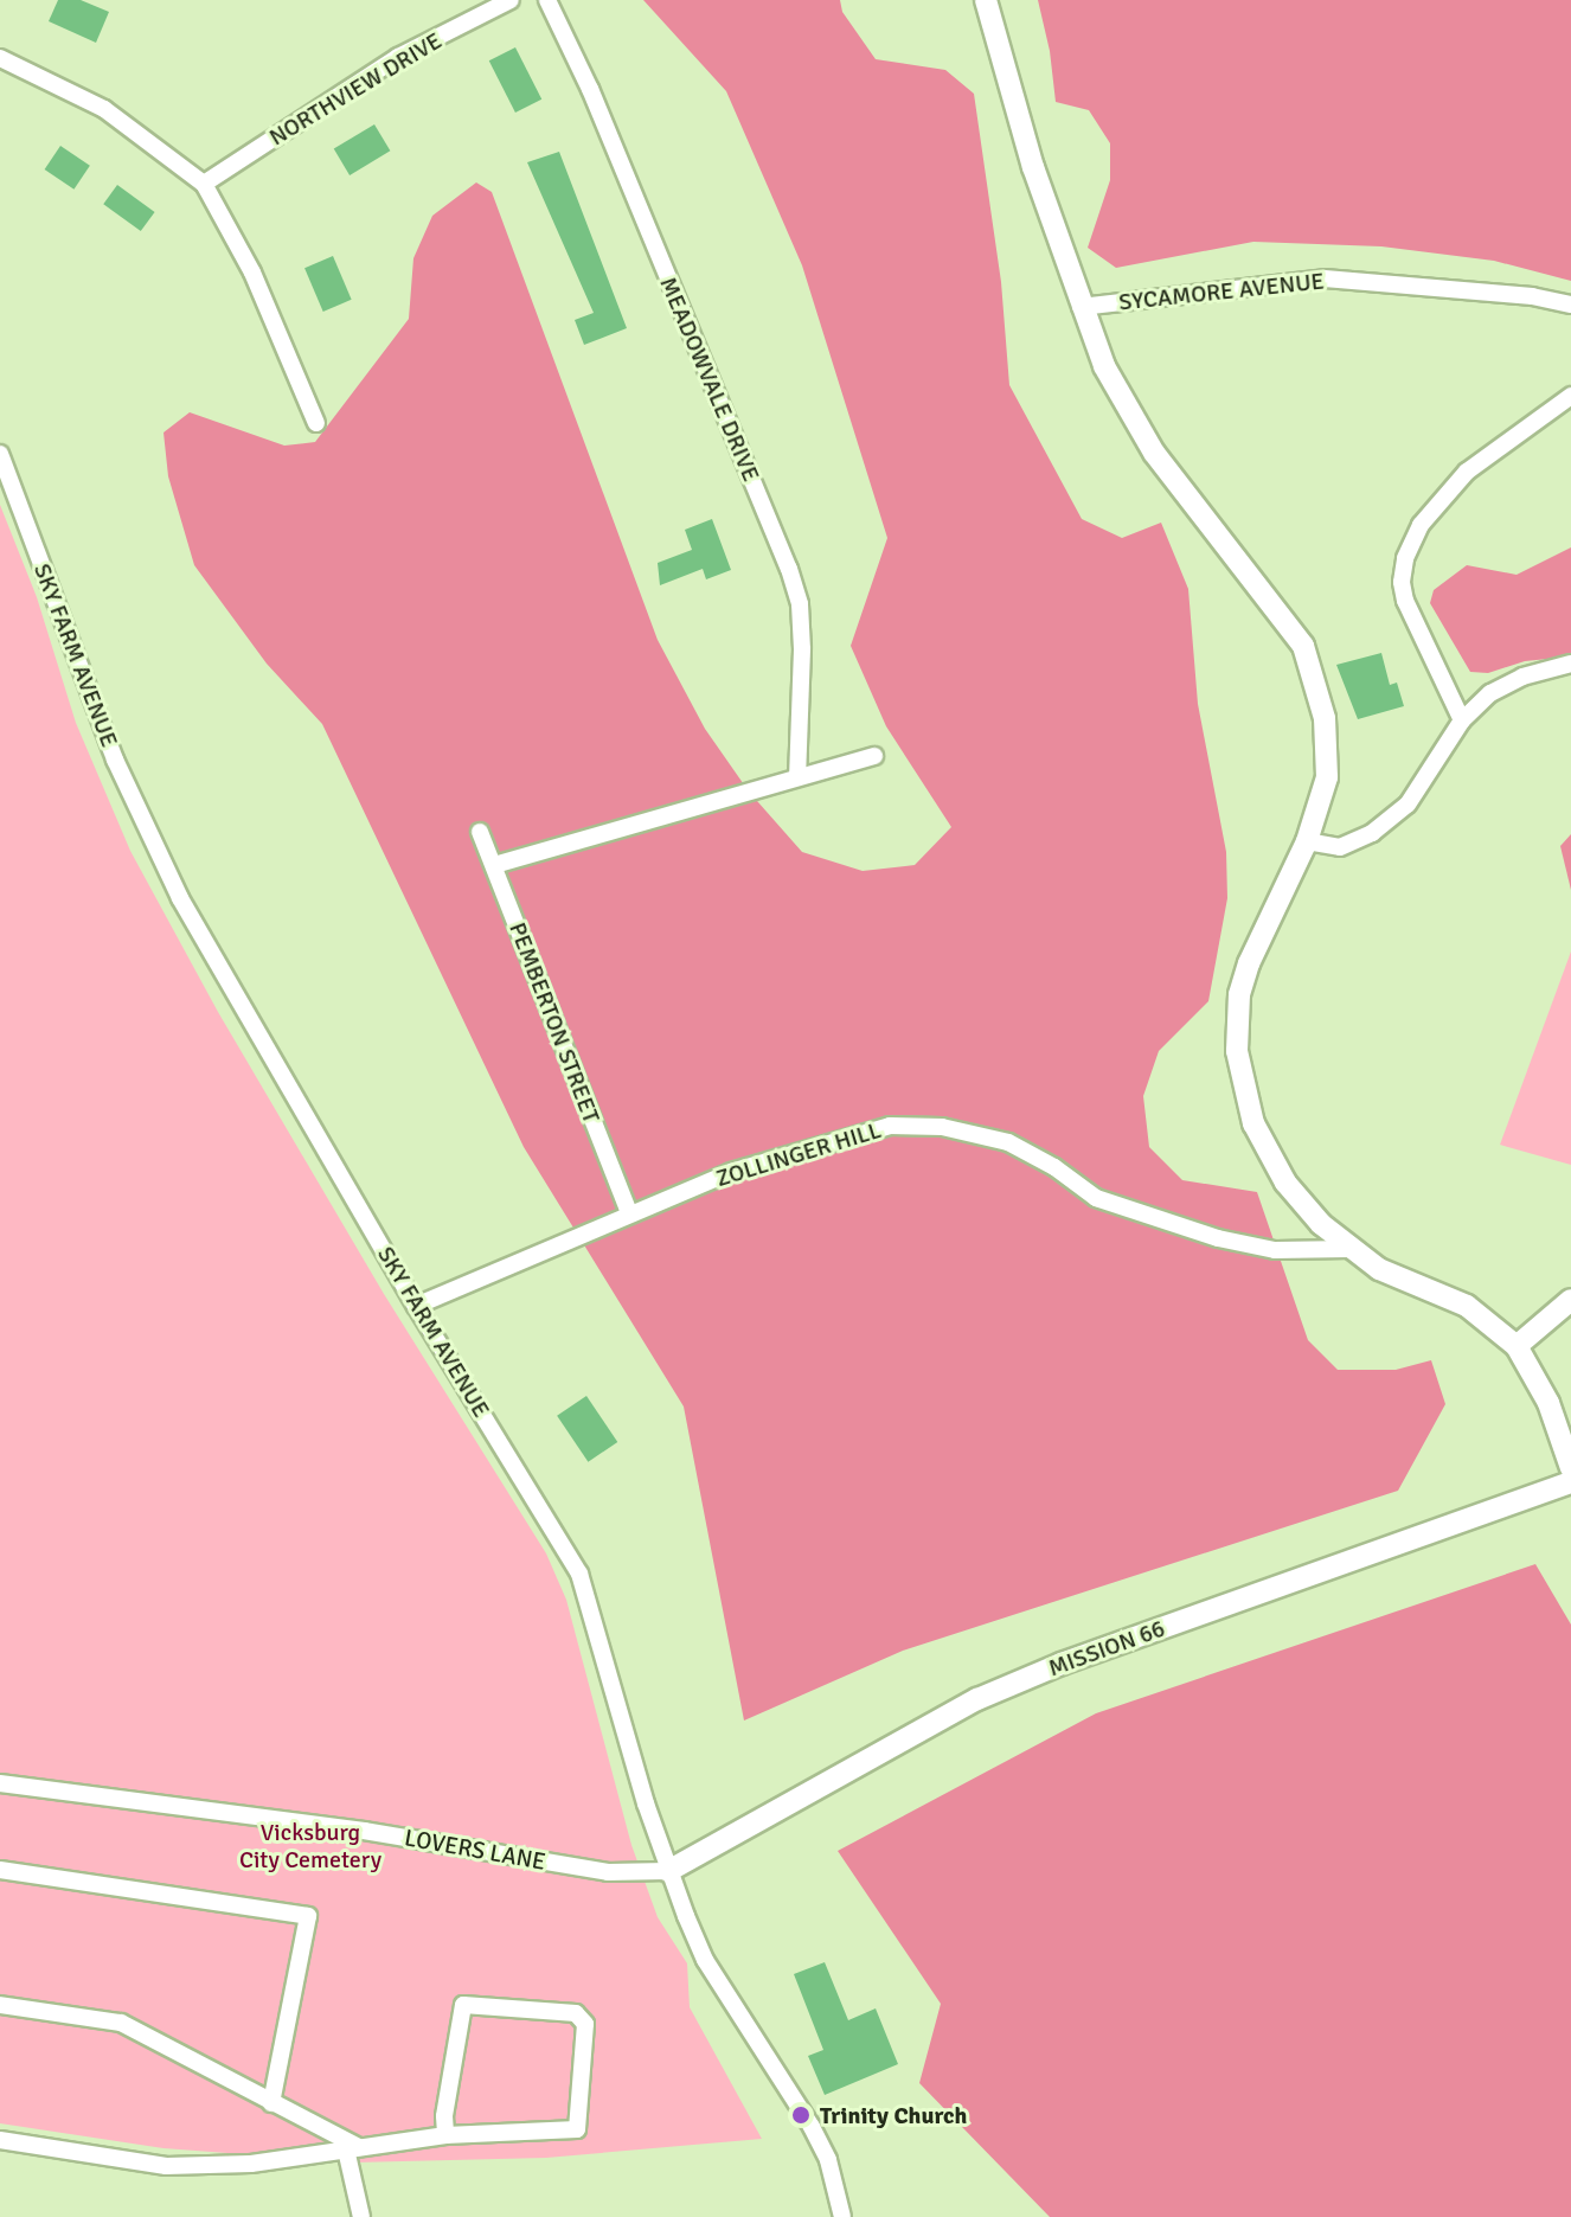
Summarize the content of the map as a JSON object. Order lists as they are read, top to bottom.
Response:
{
  "streets": {
    "street": [
      "NORTHVIEW DRIVE",
      "SYCAMORE AVENUE",
      "MEADOWVALE DRIVE",
      "SKY FARM AVENUE",
      "PEMBERTON STREET",
      "ZOLLINGER HILL",
      "MISSION 66",
      "LOVERS LANE"
    ]
  },
  "crossings": [
    ["SKY FARM AVENUE", "ZOLLINGER HILL"],
    ["SKY FARM AVENUE", "MISSION 66"],
    ["SKY FARM AVENUE", "LOVERS LANE"],
    ["PEMBERTON STREET", "ZOLLINGER HILL"],
    ["MISSION 66", "LOVERS LANE"]
  ],
  "parks": ["Vicksburg City Cemetery"],
  "places": ["Trinity Church"]
}
